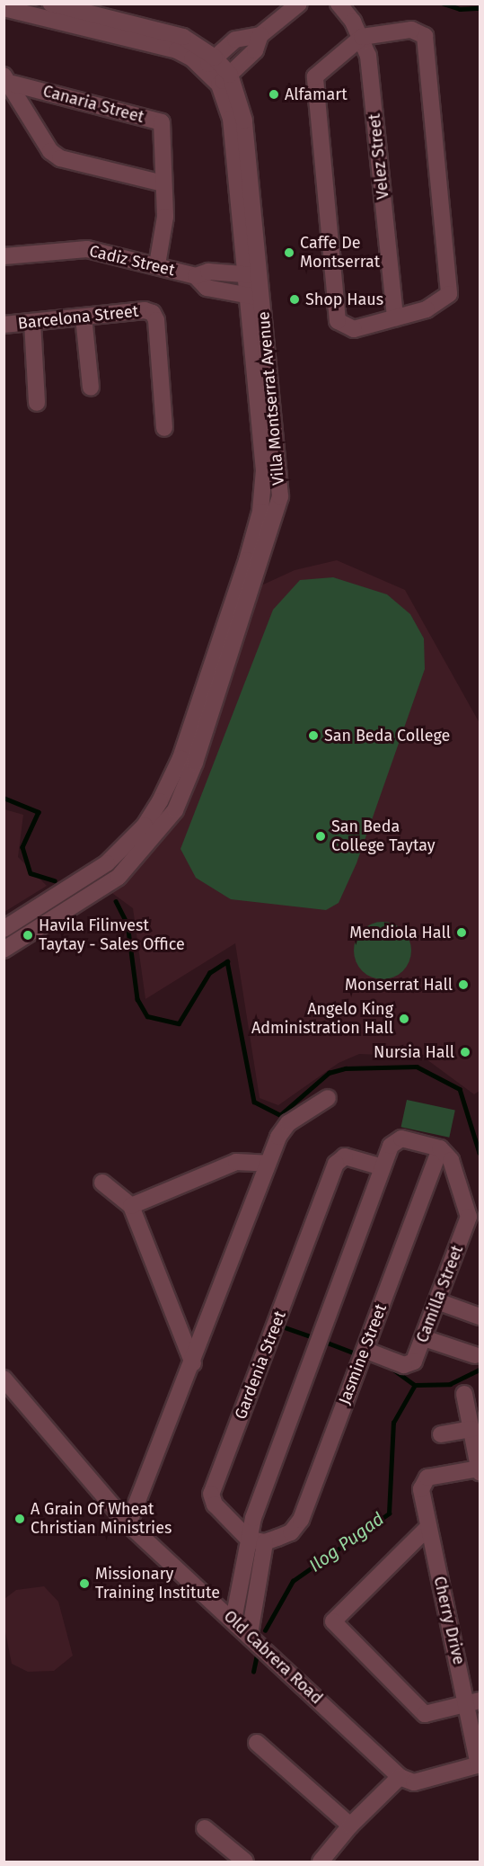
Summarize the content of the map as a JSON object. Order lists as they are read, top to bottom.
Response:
{
  "streets": {
    "street": [
      "Canaria Street",
      "Velez Street",
      "Cadiz Street",
      "Barcelona Street",
      "Villa Montserrat Avenue",
      "Camilla Street",
      "Jasmine Street",
      "Gardenia Street",
      "Cherry Drive",
      "Old Cabrera Road"
    ]
  },
  "crossings": [
    ["Canaria Street", "Cadiz Street"],
    ["Cadiz Street", "Villa Montserrat Avenue"],
    ["Camilla Street", "Jasmine Street"]
  ],
  "water": ["Ilog Pugad"],
  "places": [
    "Alfamart",
    "Caffe De Montserrat",
    "Shop Haus",
    "San Beda College",
    "San Beda College Taytay",
    "Mendiola Hall",
    "Havila Filinvest Taytay - Sales Office",
    "Monserrat Hall",
    "Angelo King Administration Hall",
    "Nursia Hall",
    "A Grain Of Wheat Christian Ministries",
    "Missionary Training Institute"
  ]
}
